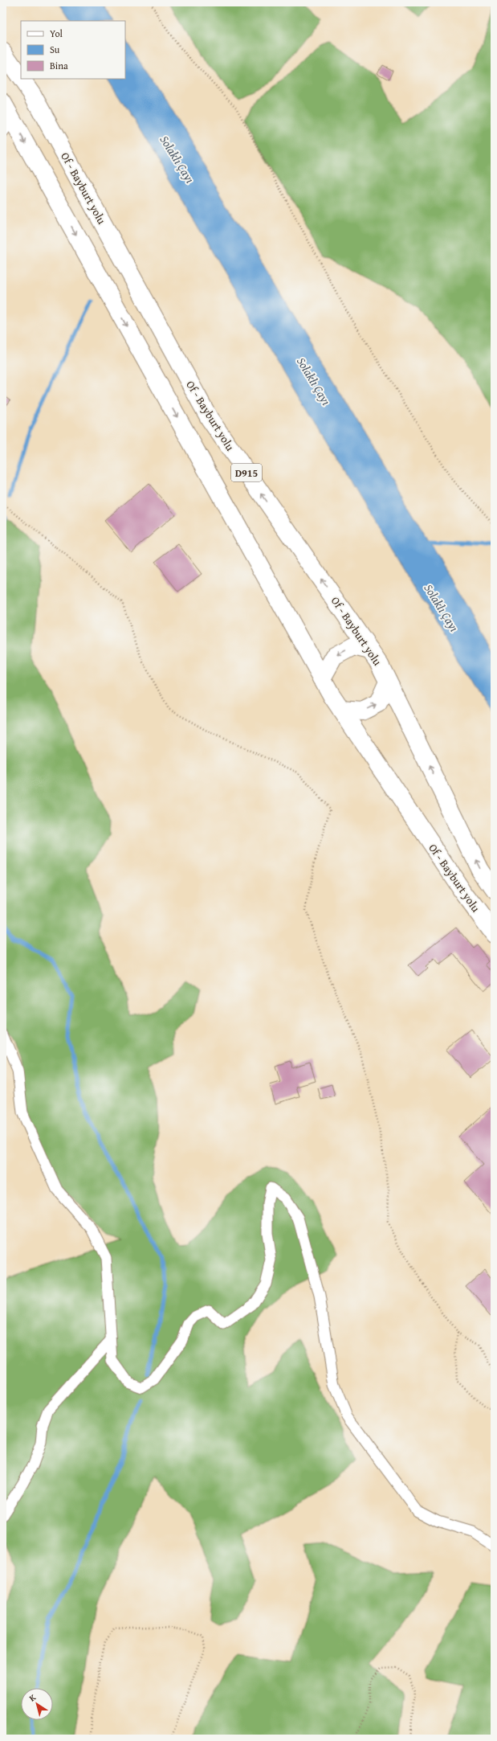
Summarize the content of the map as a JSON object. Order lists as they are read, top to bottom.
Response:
{
  "streets": {
    "highway": ["Of - Bayburt yolu", "D915"]
  },
  "water": ["Solaklı Çayı"],
  "legend": ["Yol", "Su", "Bina"],
  "north": "top left"
}
